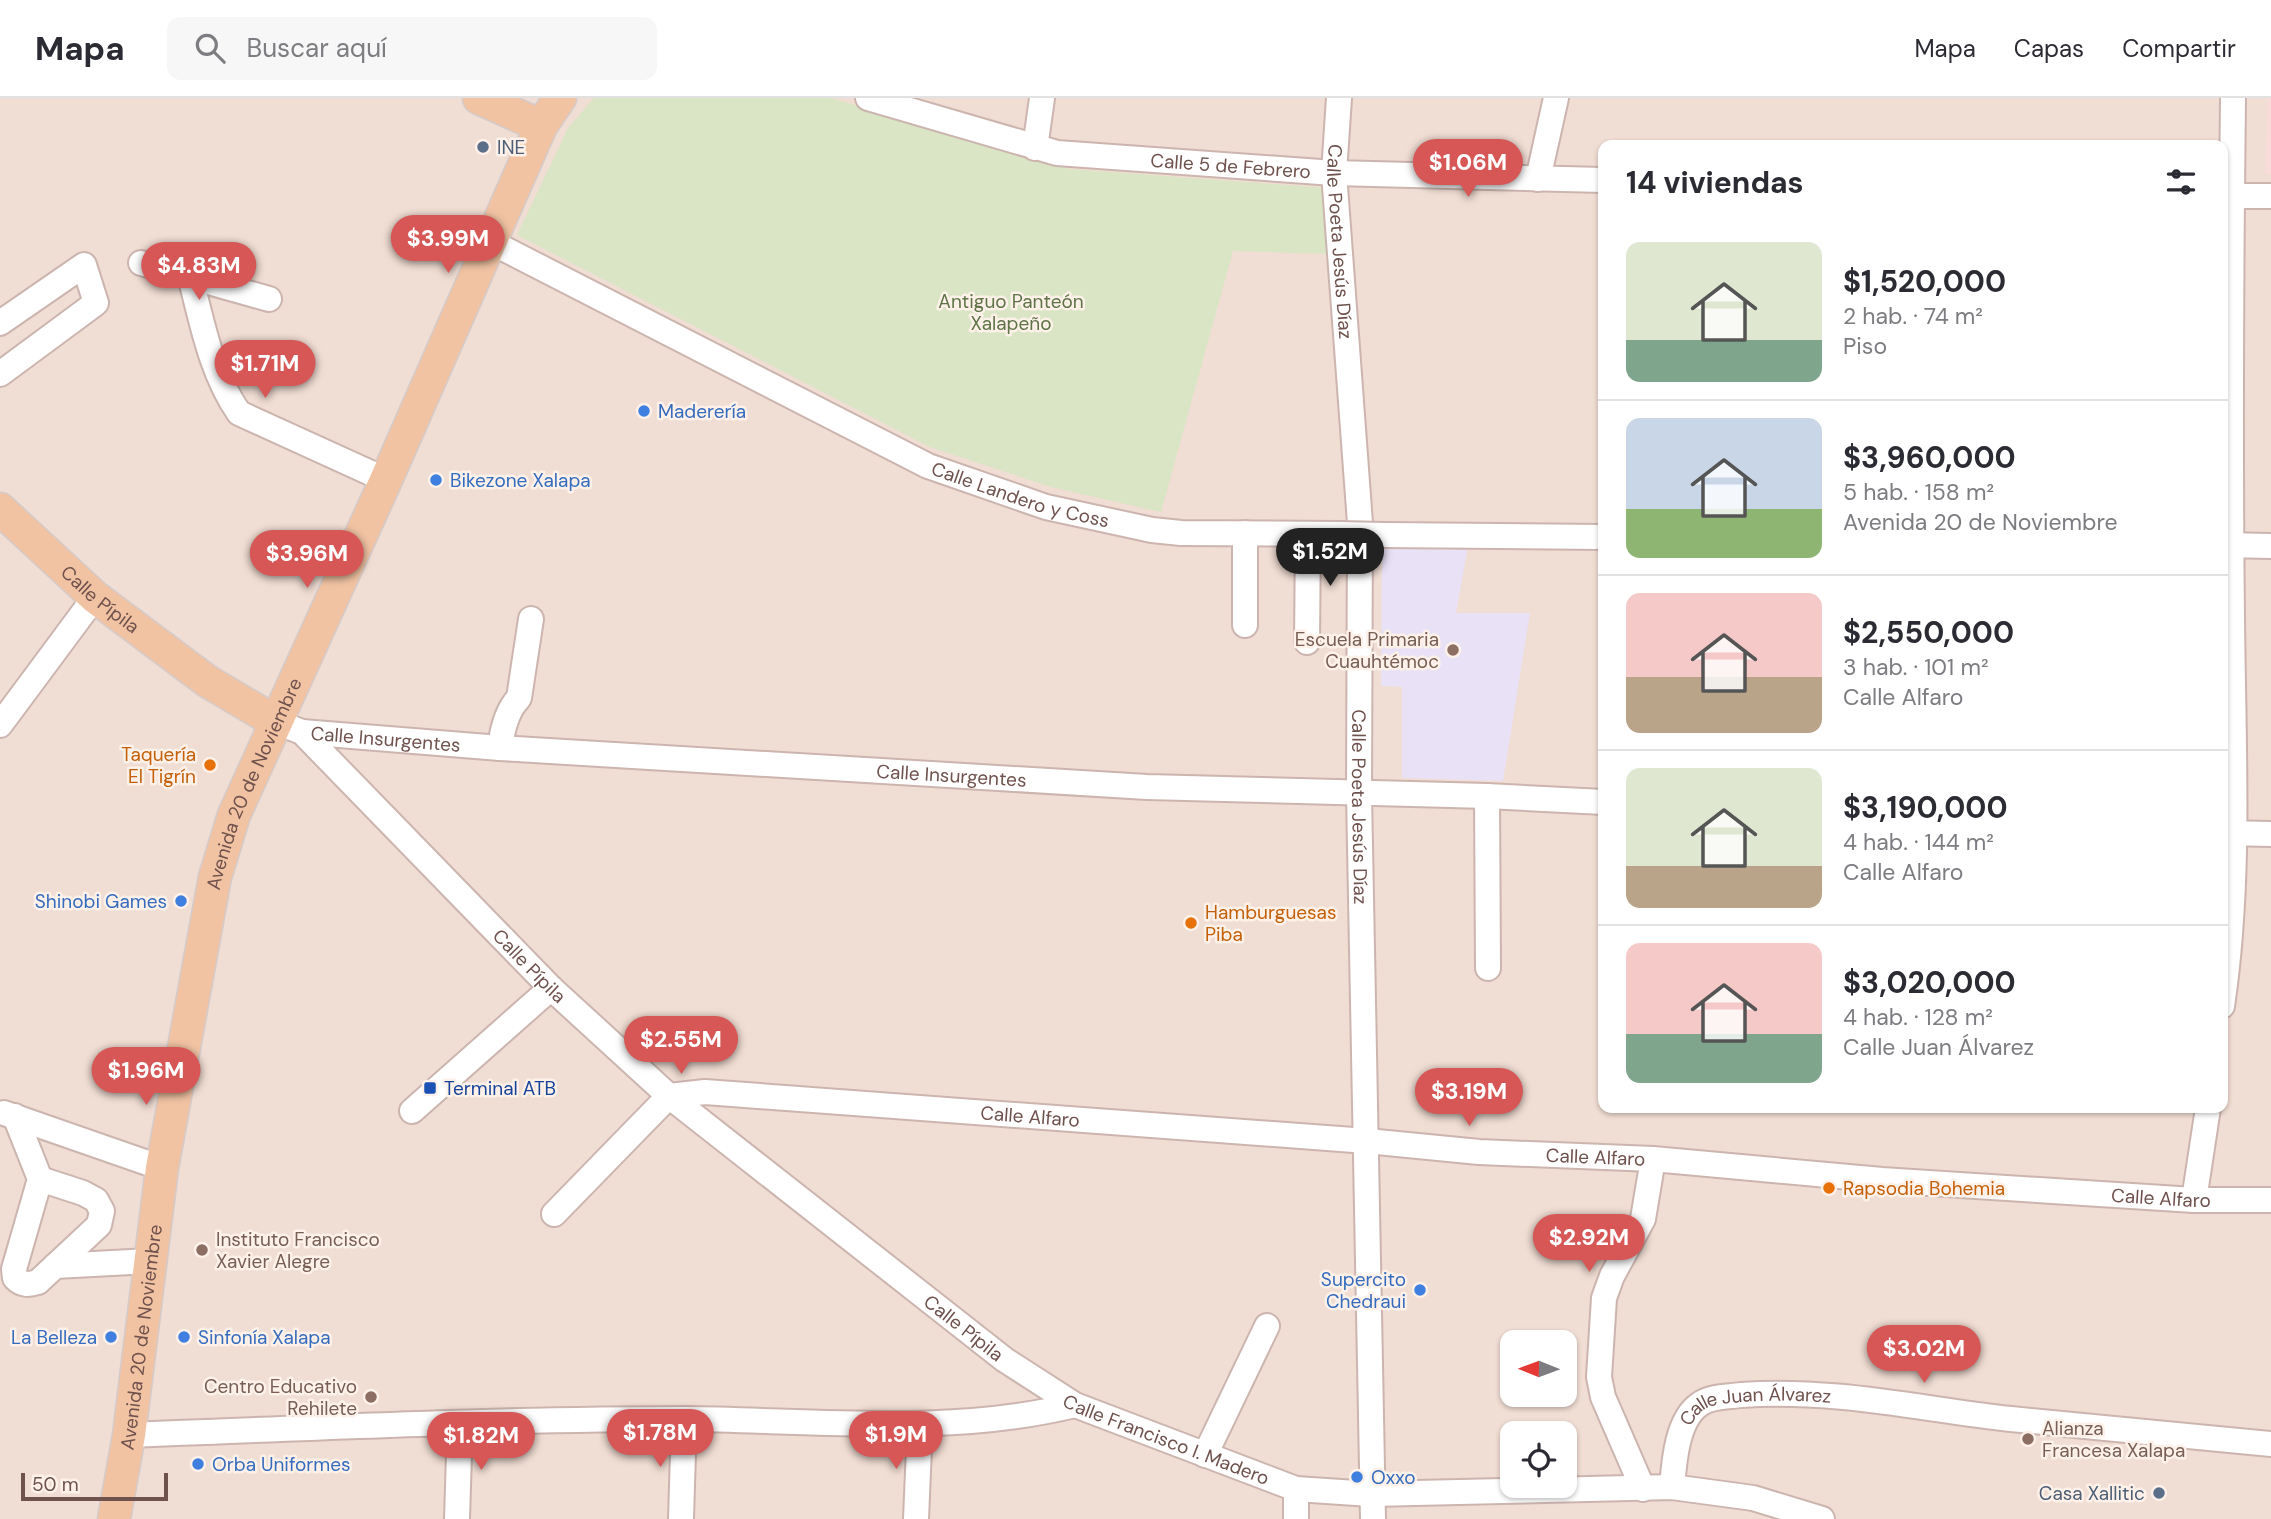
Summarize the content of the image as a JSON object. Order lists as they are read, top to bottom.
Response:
{
  "streets": {
    "main road": ["Calle Pípila", "Avenida 20 de Noviembre"],
    "street": [
      "Calle 5 de Febrero",
      "Calle Poeta Jesús Díaz",
      "Calle Landero y Coss",
      "Calle Insurgentes",
      "Calle Alfaro",
      "Calle Juan Álvarez",
      "Calle Francisco I. Madero"
    ]
  },
  "crossings": [
    ["Calle 5 de Febrero", "Calle Poeta Jesús Díaz"],
    ["Calle Poeta Jesús Díaz", "Calle Insurgentes"],
    ["Calle Poeta Jesús Díaz", "Calle Alfaro"],
    ["Calle Poeta Jesús Díaz", "Calle Francisco I. Madero"],
    ["Calle Landero y Coss", "Avenida 20 de Noviembre"],
    ["Calle Pípila", "Calle Insurgentes"],
    ["Calle Pípila", "Avenida 20 de Noviembre"],
    ["Calle Pípila", "Calle Alfaro"],
    ["Calle Pípila", "Calle Francisco I. Madero"],
    ["Calle Insurgentes", "Avenida 20 de Noviembre"],
    ["Avenida 20 de Noviembre", "Calle Francisco I. Madero"],
    ["Calle Juan Álvarez", "Calle Francisco I. Madero"]
  ],
  "parks": ["Antiguo Panteón Xalapeño"],
  "places": {
    "other": [
      "INE",
      "Maderería",
      "Bikezone Xalapa",
      "Escuela Primaria Cuauhtémoc",
      "Taquería El Tigrín",
      "Shinobi Games",
      "Hamburguesas Piba",
      "Rapsodia Bohemia",
      "Instituto Francisco Xavier Alegre",
      "Supercito Chedraui",
      "La Belleza",
      "Sinfonía Xalapa",
      "Centro Educativo Rehilete",
      "Alianza Francesa Xalapa",
      "Orba Uniformes",
      "Oxxo",
      "Casa Xallitic"
    ],
    "transit": ["Terminal ATB"]
  },
  "scale_bar": "50 m",
  "north": "left",
  "page": {
    "header": "Mapa",
    "search": "Buscar aquí",
    "nav": ["Mapa", "Capas", "Compartir"],
    "price": [
      "$1.06M",
      "$3.99M",
      "$4.83M",
      "$1.71M",
      "$1.52M",
      "$3.96M",
      "$2.55M",
      "$1.96M",
      "$3.19M",
      "$2.92M",
      "$3.02M",
      "$1.78M",
      "$1.9M",
      "$1.82M"
    ],
    "heading": "14 viviendas",
    "list": [
      {
        "name": "$1,520,000",
        "note": "2 hab. · 74 m² · Piso"
      },
      {
        "name": "$3,960,000",
        "note": "5 hab. · 158 m² · Avenida 20 de Noviembre"
      },
      {
        "name": "$2,550,000",
        "note": "3 hab. · 101 m² · Calle Alfaro"
      },
      {
        "name": "$3,190,000",
        "note": "4 hab. · 144 m² · Calle Alfaro"
      },
      {
        "name": "$3,020,000",
        "note": "4 hab. · 128 m² · Calle Juan Álvarez"
      }
    ],
    "scale": "50 m"
  }
}
